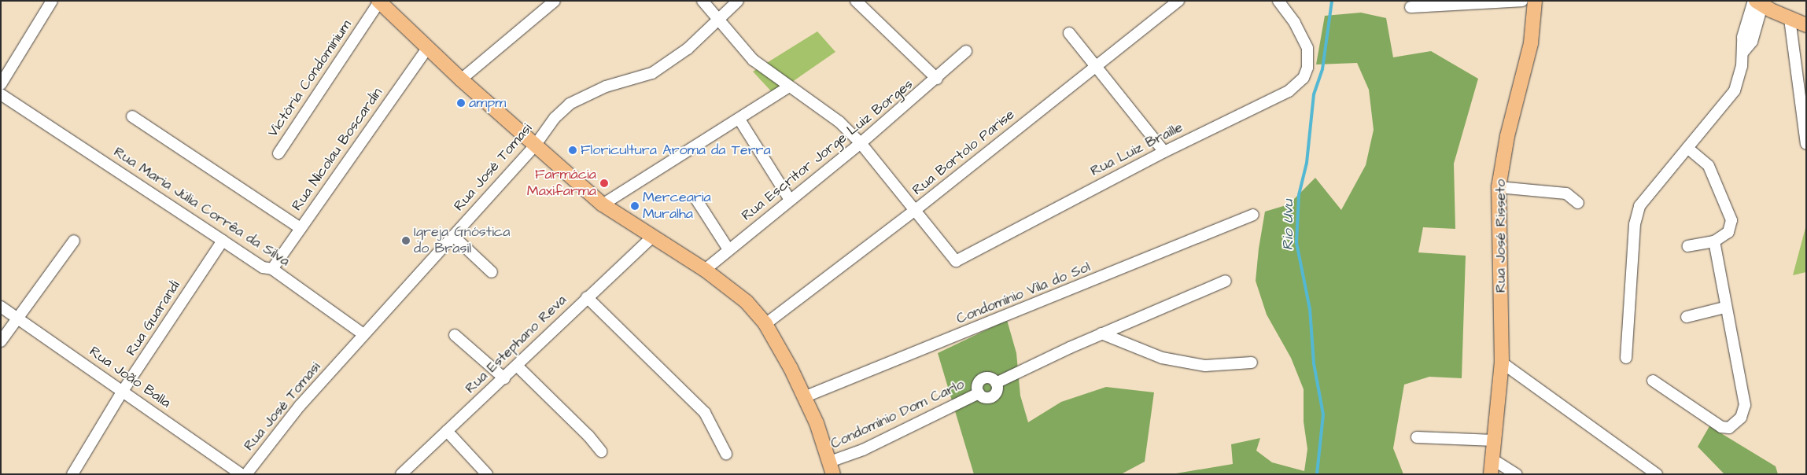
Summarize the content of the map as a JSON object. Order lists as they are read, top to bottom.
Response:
{
  "streets": {
    "main road": ["Rua José Risseto"],
    "street": [
      "Victória Condominium",
      "Rua Nicolau Boscardin",
      "Rua Luiz Braille",
      "Rua Escritor Jorge Luiz Borges",
      "Rua Bortolo Parise",
      "Rua José Tomasi",
      "Rua Maria Júlia Corrêa da Silva",
      "Condomínio Vila do Sol",
      "Rua Guarandi",
      "Rua Estephano Reva",
      "Rua João Balla",
      "Condomínio Dom Carlo"
    ]
  },
  "crossings": [
    ["Rua Nicolau Boscardin", "Rua Maria Júlia Corrêa da Silva"],
    ["Rua Luiz Braille", "Rua Bortolo Parise"],
    ["Rua José Tomasi", "Rua Maria Júlia Corrêa da Silva"],
    ["Rua Maria Júlia Corrêa da Silva", "Rua Guarandi"],
    ["Rua Guarandi", "Rua João Balla"]
  ],
  "water": ["Rio Uvu"],
  "places": [
    "ampm",
    "Floricultura Aroma da Terra",
    "Farmácia Maxifarma",
    "Mercearia Muralha",
    "Igreja Gnóstica do Brasil"
  ]
}
